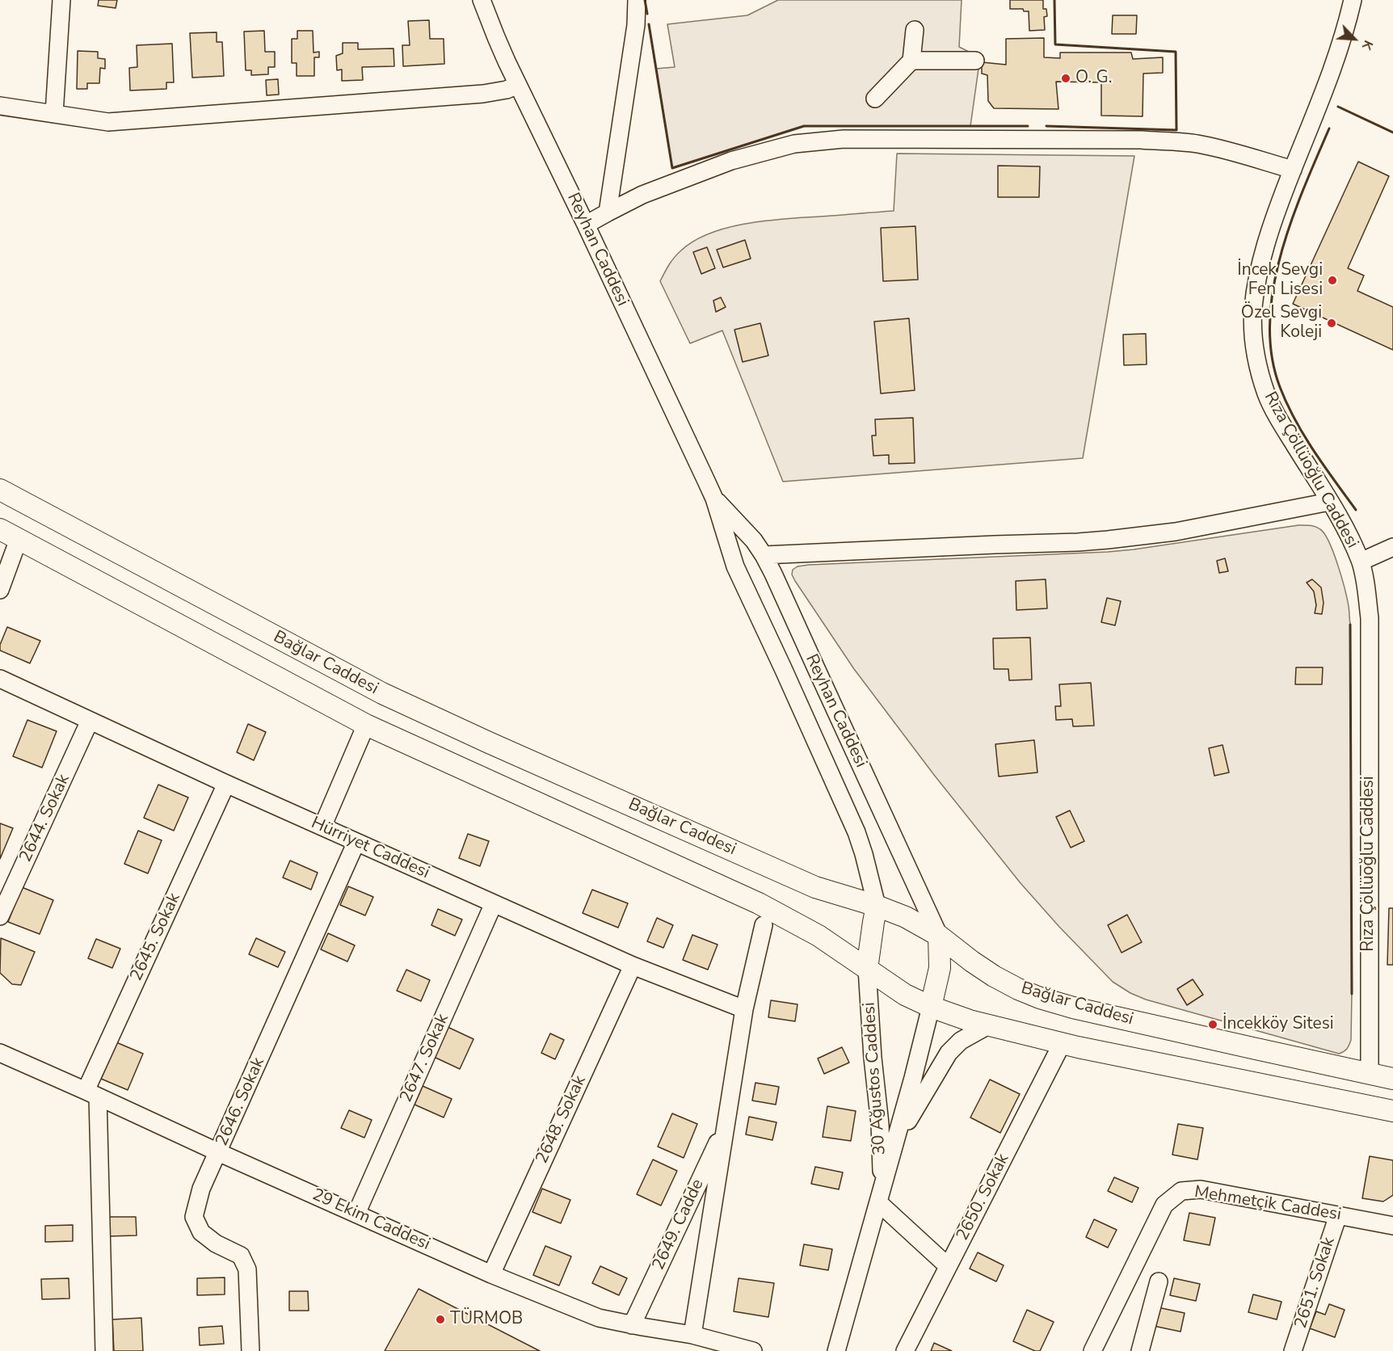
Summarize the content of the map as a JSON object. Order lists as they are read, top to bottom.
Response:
{
  "streets": {
    "main road": ["Bağlar Caddesi"],
    "street": [
      "Reyhan Caddesi",
      "Rıza Çöllüoğlu Caddesi",
      "2644. Sokak",
      "Hürriyet Caddesi",
      "2645. Sokak",
      "2647. Sokak",
      "30 Ağustos Caddesi",
      "2646. Sokak",
      "2648. Sokak",
      "2650. Sokak",
      "Mehmetçik Caddesi",
      "29 Ekim Caddesi",
      "2649. Cadde",
      "2651. Sokak"
    ]
  },
  "crossings": [
    ["Reyhan Caddesi", "Bağlar Caddesi"],
    ["Rıza Çöllüoğlu Caddesi", "Bağlar Caddesi"],
    ["Bağlar Caddesi", "30 Ağustos Caddesi"],
    ["Bağlar Caddesi", "2650. Sokak"],
    ["2644. Sokak", "Hürriyet Caddesi"],
    ["Hürriyet Caddesi", "2645. Sokak"],
    ["Hürriyet Caddesi", "2647. Sokak"],
    ["Hürriyet Caddesi", "2646. Sokak"],
    ["Hürriyet Caddesi", "2648. Sokak"],
    ["Hürriyet Caddesi", "2649. Cadde"],
    ["2645. Sokak", "29 Ekim Caddesi"],
    ["2647. Sokak", "29 Ekim Caddesi"],
    ["2646. Sokak", "29 Ekim Caddesi"],
    ["2648. Sokak", "29 Ekim Caddesi"],
    ["Mehmetçik Caddesi", "2651. Sokak"],
    ["29 Ekim Caddesi", "2649. Cadde"]
  ],
  "places": [
    "O. G.",
    "İncek Sevgi Fen Lisesi",
    "Özel Sevgi Koleji",
    "İncekköy Sitesi",
    "TÜRMOB"
  ],
  "north": "bottom right"
}
